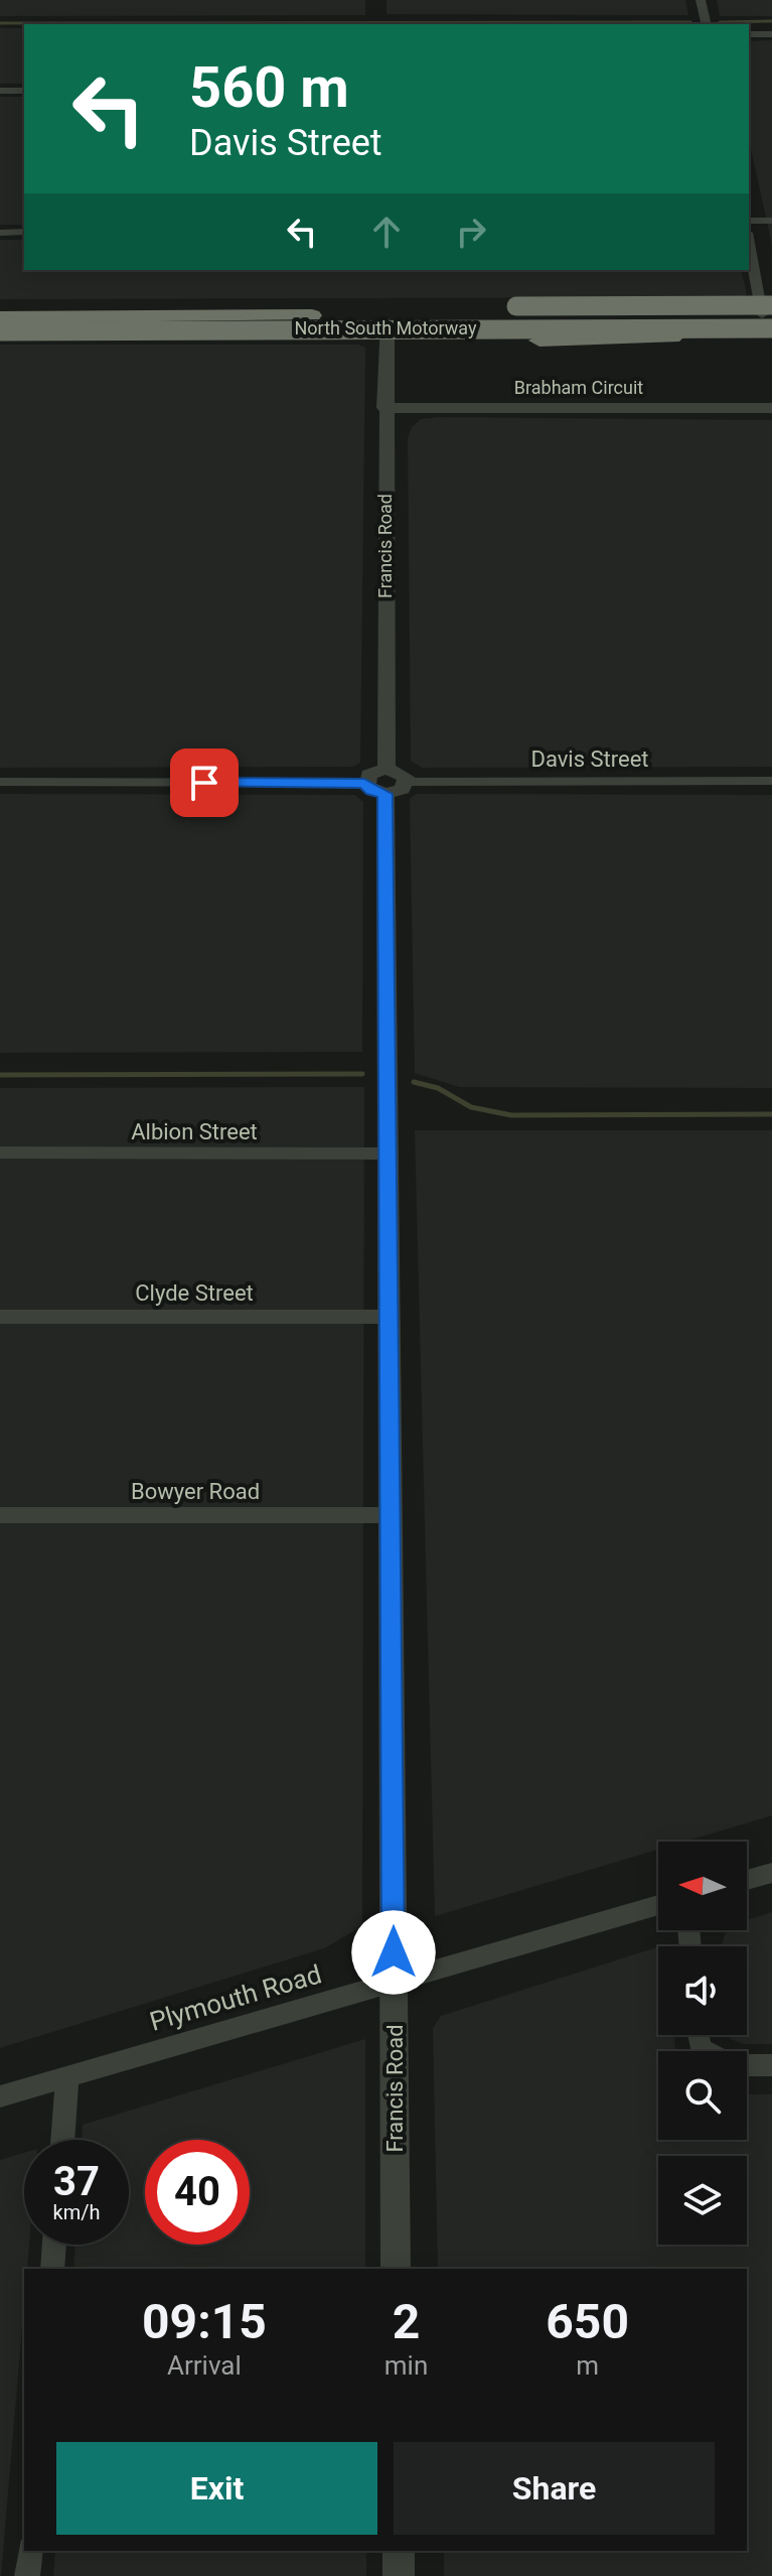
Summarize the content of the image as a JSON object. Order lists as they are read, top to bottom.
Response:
{
  "streets": {
    "highway": ["North South Motorway"],
    "street": [
      "Brabham Circuit",
      "Francis Road",
      "Davis Street",
      "Albion Street",
      "Clyde Street",
      "Bowyer Road",
      "Plymouth Road"
    ]
  },
  "crossings": [
    ["Brabham Circuit", "Francis Road"],
    ["Francis Road", "Albion Street"],
    ["Francis Road", "Clyde Street"],
    ["Francis Road", "Bowyer Road"],
    ["Francis Road", "Plymouth Road"]
  ],
  "north": "left",
  "page": {
    "turn": ["560 m", "Davis Street"],
    "speed": "37 km/h",
    "limit": "40",
    "eta": [
      "09:15",
      "Arrival",
      "2",
      "min",
      "650",
      "m"
    ],
    "buttons": ["Exit", "Share"]
  }
}
